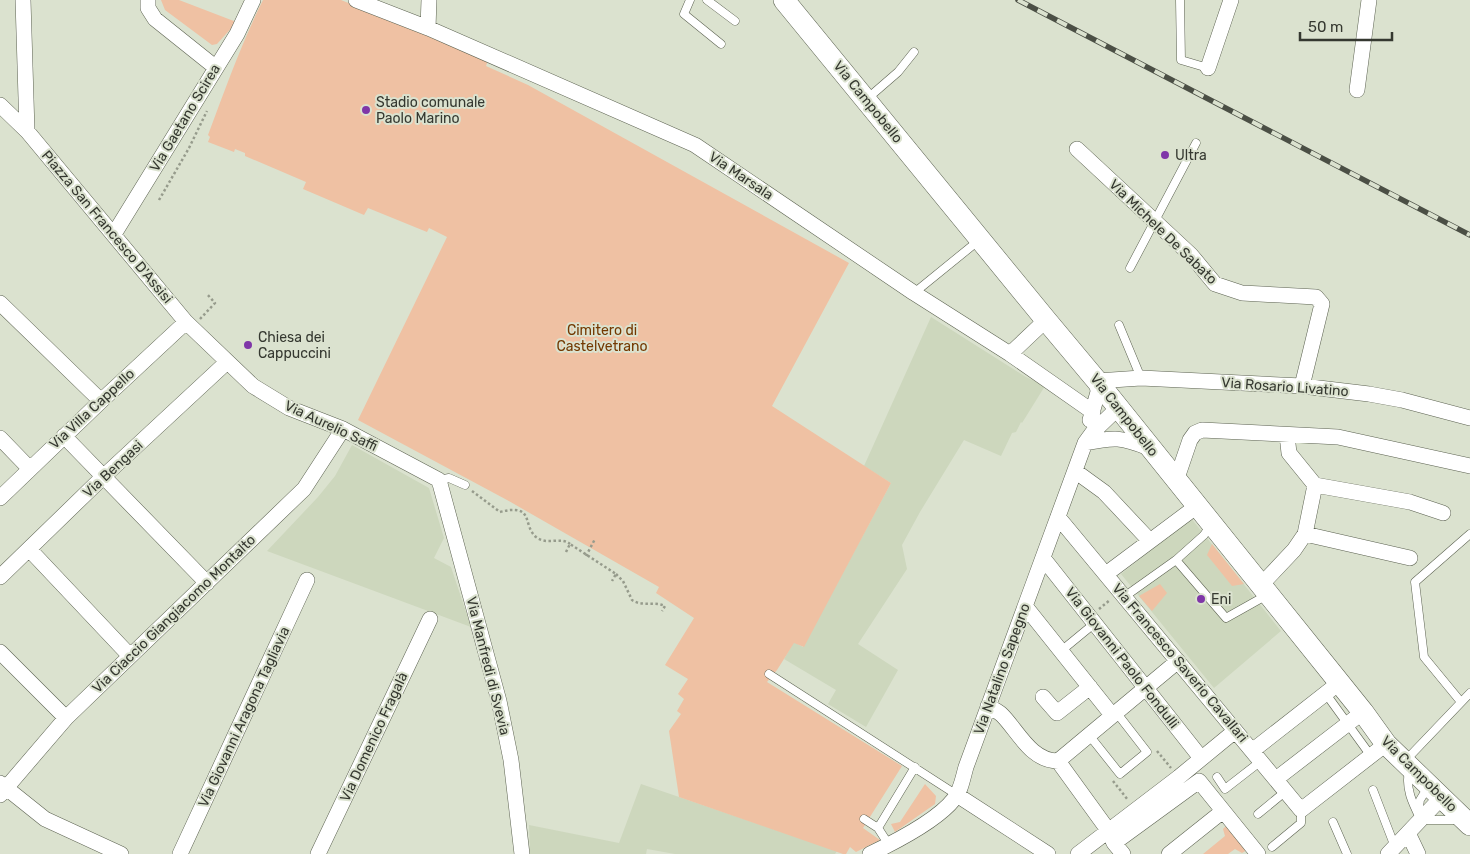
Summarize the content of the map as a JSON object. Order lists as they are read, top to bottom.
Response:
{
  "streets": {
    "main road": ["Via Campobello"],
    "street": [
      "Via Gaetano Scirea",
      "Via Marsala",
      "Piazza San Francesco D'Assisi",
      "Via Michele De Sabato",
      "Via Rosario Livatino",
      "Via Villa Cappello",
      "Via Aurelio Saffi",
      "Via Bengasi",
      "Via Ciaccio Giangiacomo Montalto",
      "Via Giovanni Paolo Fondulli",
      "Via Francesco Saverio Cavallari",
      "Via Manfredi di Svevia",
      "Via Natalino Sapegno",
      "Via Giovanni Aragona Tagliavia",
      "Via Domenico Fragalà"
    ]
  },
  "crossings": [
    ["Via Campobello", "Via Rosario Livatino"],
    ["Via Campobello", "Via Natalino Sapegno"],
    ["Via Gaetano Scirea", "Piazza San Francesco D'Assisi"],
    ["Via Marsala", "Via Natalino Sapegno"],
    ["Piazza San Francesco D'Assisi", "Via Villa Cappello"],
    ["Piazza San Francesco D'Assisi", "Via Aurelio Saffi"],
    ["Via Michele De Sabato", "Via Rosario Livatino"],
    ["Via Rosario Livatino", "Via Natalino Sapegno"],
    ["Via Villa Cappello", "Via Aurelio Saffi"],
    ["Via Aurelio Saffi", "Via Bengasi"],
    ["Via Aurelio Saffi", "Via Ciaccio Giangiacomo Montalto"],
    ["Via Aurelio Saffi", "Via Manfredi di Svevia"],
    ["Via Giovanni Paolo Fondulli", "Via Natalino Sapegno"],
    ["Via Francesco Saverio Cavallari", "Via Natalino Sapegno"]
  ],
  "parks": ["Cimitero di Castelvetrano"],
  "places": [
    "Stadio comunale Paolo Marino",
    "Ultra",
    "Chiesa dei Cappuccini",
    "Eni"
  ],
  "scale_bar": "50 m"
}
